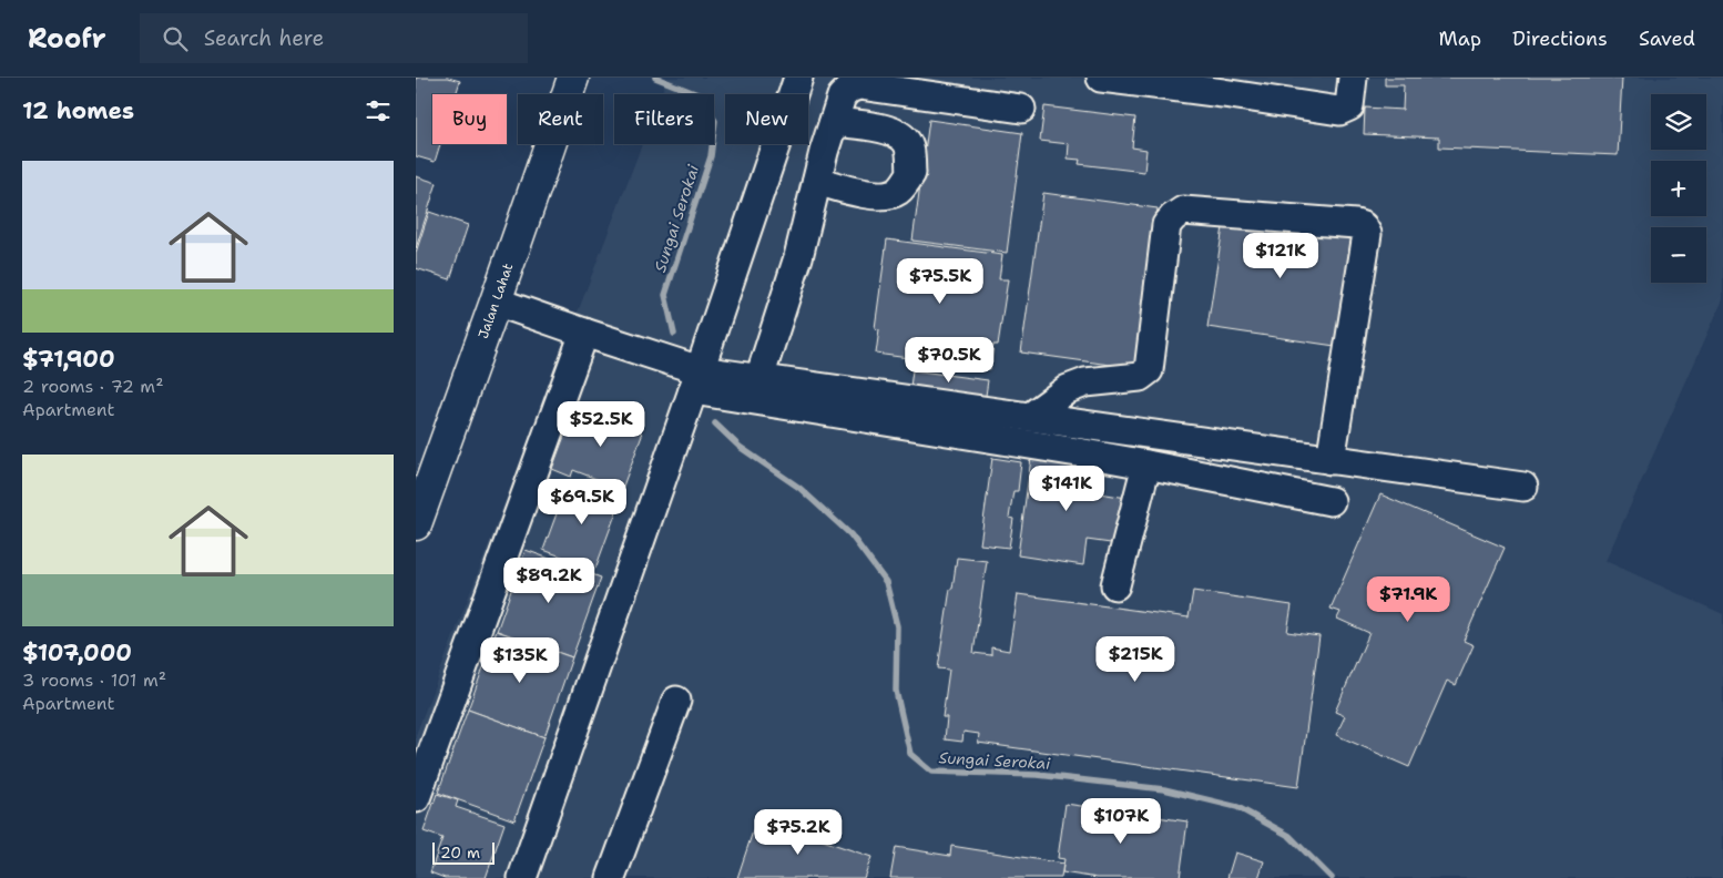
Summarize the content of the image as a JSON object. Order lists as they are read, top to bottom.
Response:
{
  "streets": {
    "main road": ["Jalan Lahat"]
  },
  "water": ["Sungai Serokai"],
  "scale_bar": "20 m",
  "page": {
    "header": "Roofr",
    "search": "Search here",
    "nav": ["Map", "Directions", "Saved"],
    "heading": "12 homes",
    "map_buttons": ["+", "−"],
    "chip": [
      "Buy",
      "Rent",
      "Filters",
      "New"
    ],
    "list": [
      {
        "name": "$71,900",
        "note": "2 rooms · 72 m² · Apartment"
      },
      {
        "name": "$107,000",
        "note": "3 rooms · 101 m² · Apartment"
      }
    ],
    "price": [
      "$121K",
      "$75.5K",
      "$70.5K",
      "$52.5K",
      "$141K",
      "$69.5K",
      "$89.2K",
      "$71.9K",
      "$215K",
      "$135K",
      "$107K",
      "$75.2K"
    ],
    "scale": "20 m"
  }
}
